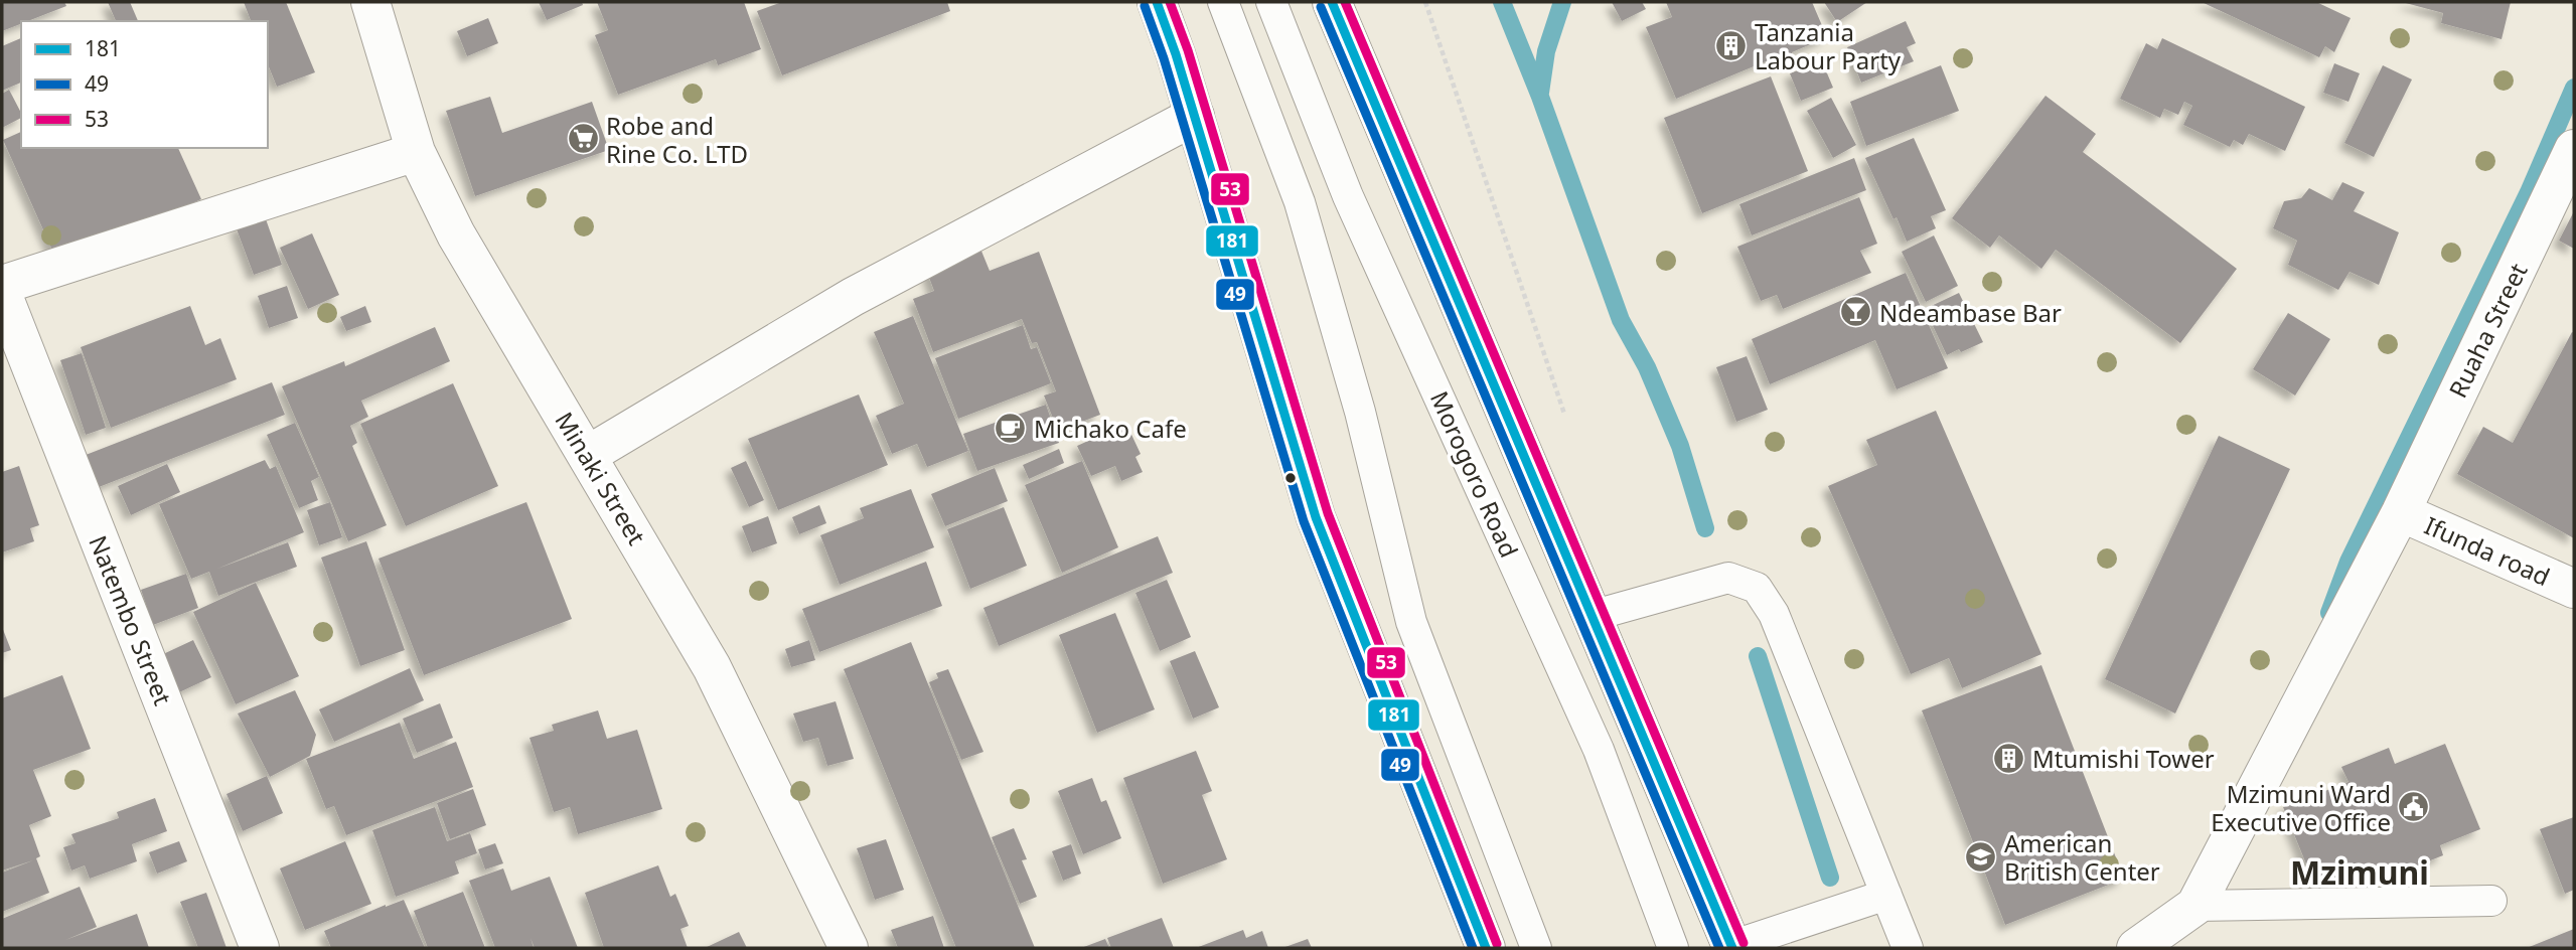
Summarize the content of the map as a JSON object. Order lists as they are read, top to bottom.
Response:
{
  "streets": {
    "main road": [
      "Ruaha Street",
      "Morogoro Road",
      "Minaki Street",
      "Ifunda road",
      "Natembo Street"
    ]
  },
  "crossings": [
    ["Ruaha Street", "Ifunda road"]
  ],
  "districts": ["Mzimuni"],
  "places": {
    "building": ["Tanzania Labour Party", "Mtumishi Tower"],
    "supermarket": ["Robe and Rine Co. LTD"],
    "bar": ["Ndeambase Bar"],
    "cafe": ["Michako Cafe"],
    "public building": ["Mzimuni Ward Executive Office"],
    "school or university": ["American British Center"]
  },
  "lines": ["transit line 181", "transit line 53", "transit line 49"],
  "legend": ["181", "49", "53"]
}
